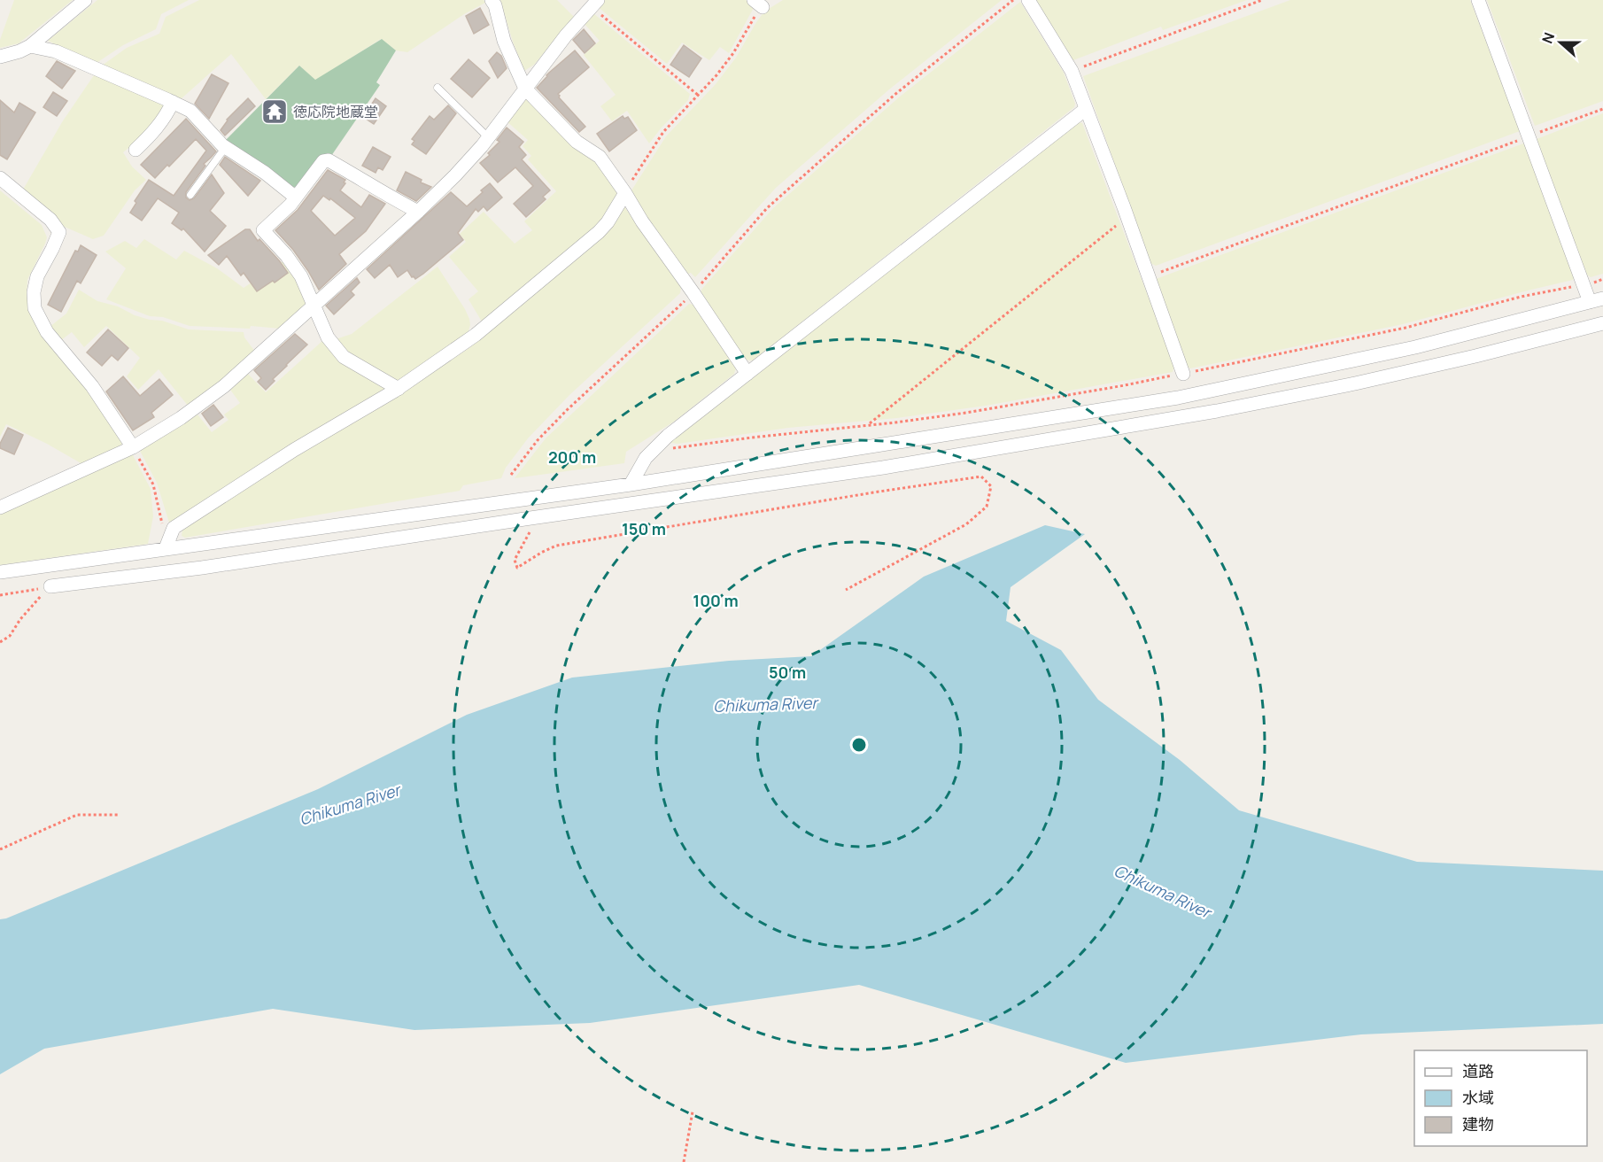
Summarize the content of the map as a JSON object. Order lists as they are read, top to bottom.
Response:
{
  "water": ["Chikuma River"],
  "places": {
    "temple": ["徳応院地蔵堂"]
  },
  "legend": ["道路", "水域", "建物"],
  "north": "left",
  "rings": [
    "200 m",
    "150 m",
    "100 m",
    "50 m"
  ]
}
